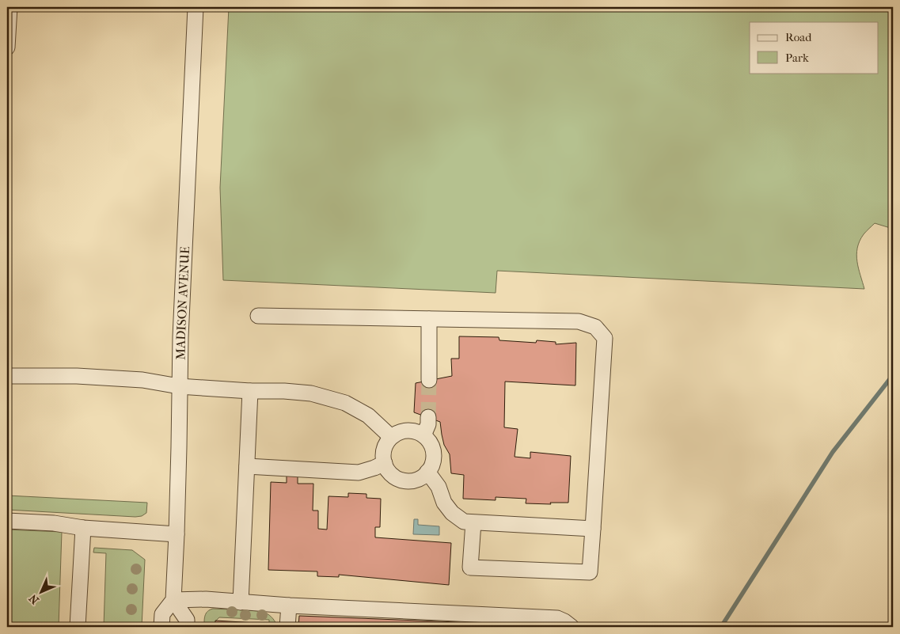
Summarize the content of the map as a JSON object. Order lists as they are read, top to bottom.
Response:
{
  "streets": {
    "street": ["MADISON AVENUE"]
  },
  "legend": ["Road", "Park"],
  "north": "bottom left"
}
